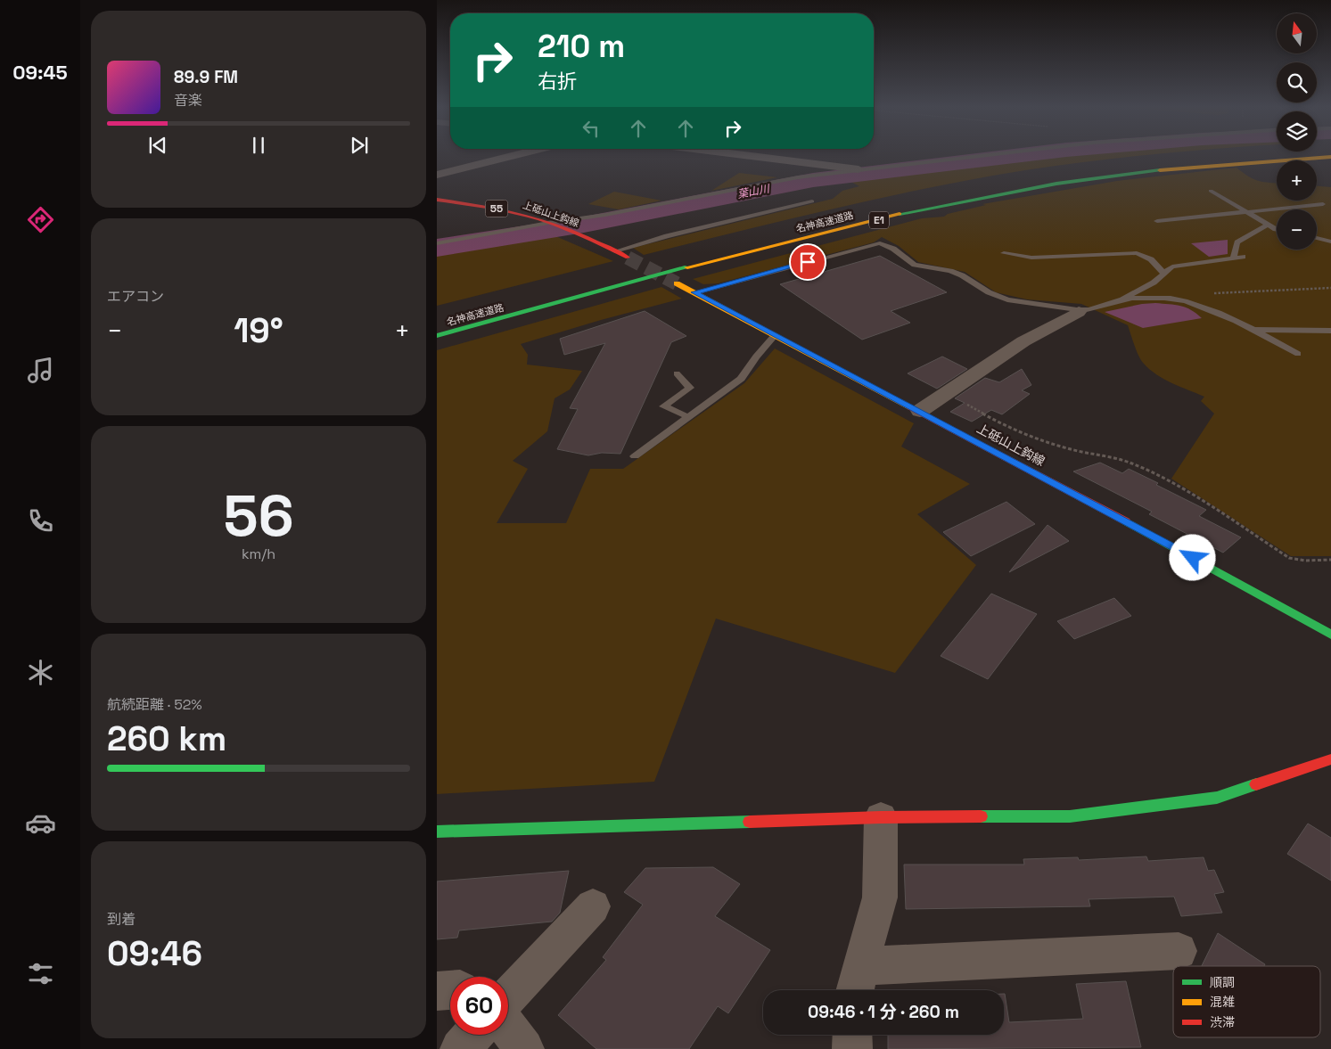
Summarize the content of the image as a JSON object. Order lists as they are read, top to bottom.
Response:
{
  "streets": {
    "main road": [
      "55",
      "上砥山上鈎線",
      "E1",
      "名神高速道路"
    ]
  },
  "water": ["葉山川"],
  "legend": ["順調", "混雑", "渋滞"],
  "north": "top",
  "page": {
    "tabs": "09:45",
    "map_buttons": ["+", "−"],
    "turn": ["210 m", "右折"],
    "song": ["89.9 FM", "音楽"],
    "tile": [
      "エアコン",
      ["56", "km/h"],
      ["航続距離 · 52%", "260 km"],
      ["到着", "09:46"]
    ],
    "heat": ["−", "19°", "+"],
    "limit": "60",
    "trip": "09:46 · 1 分 · 260 m"
  }
}
